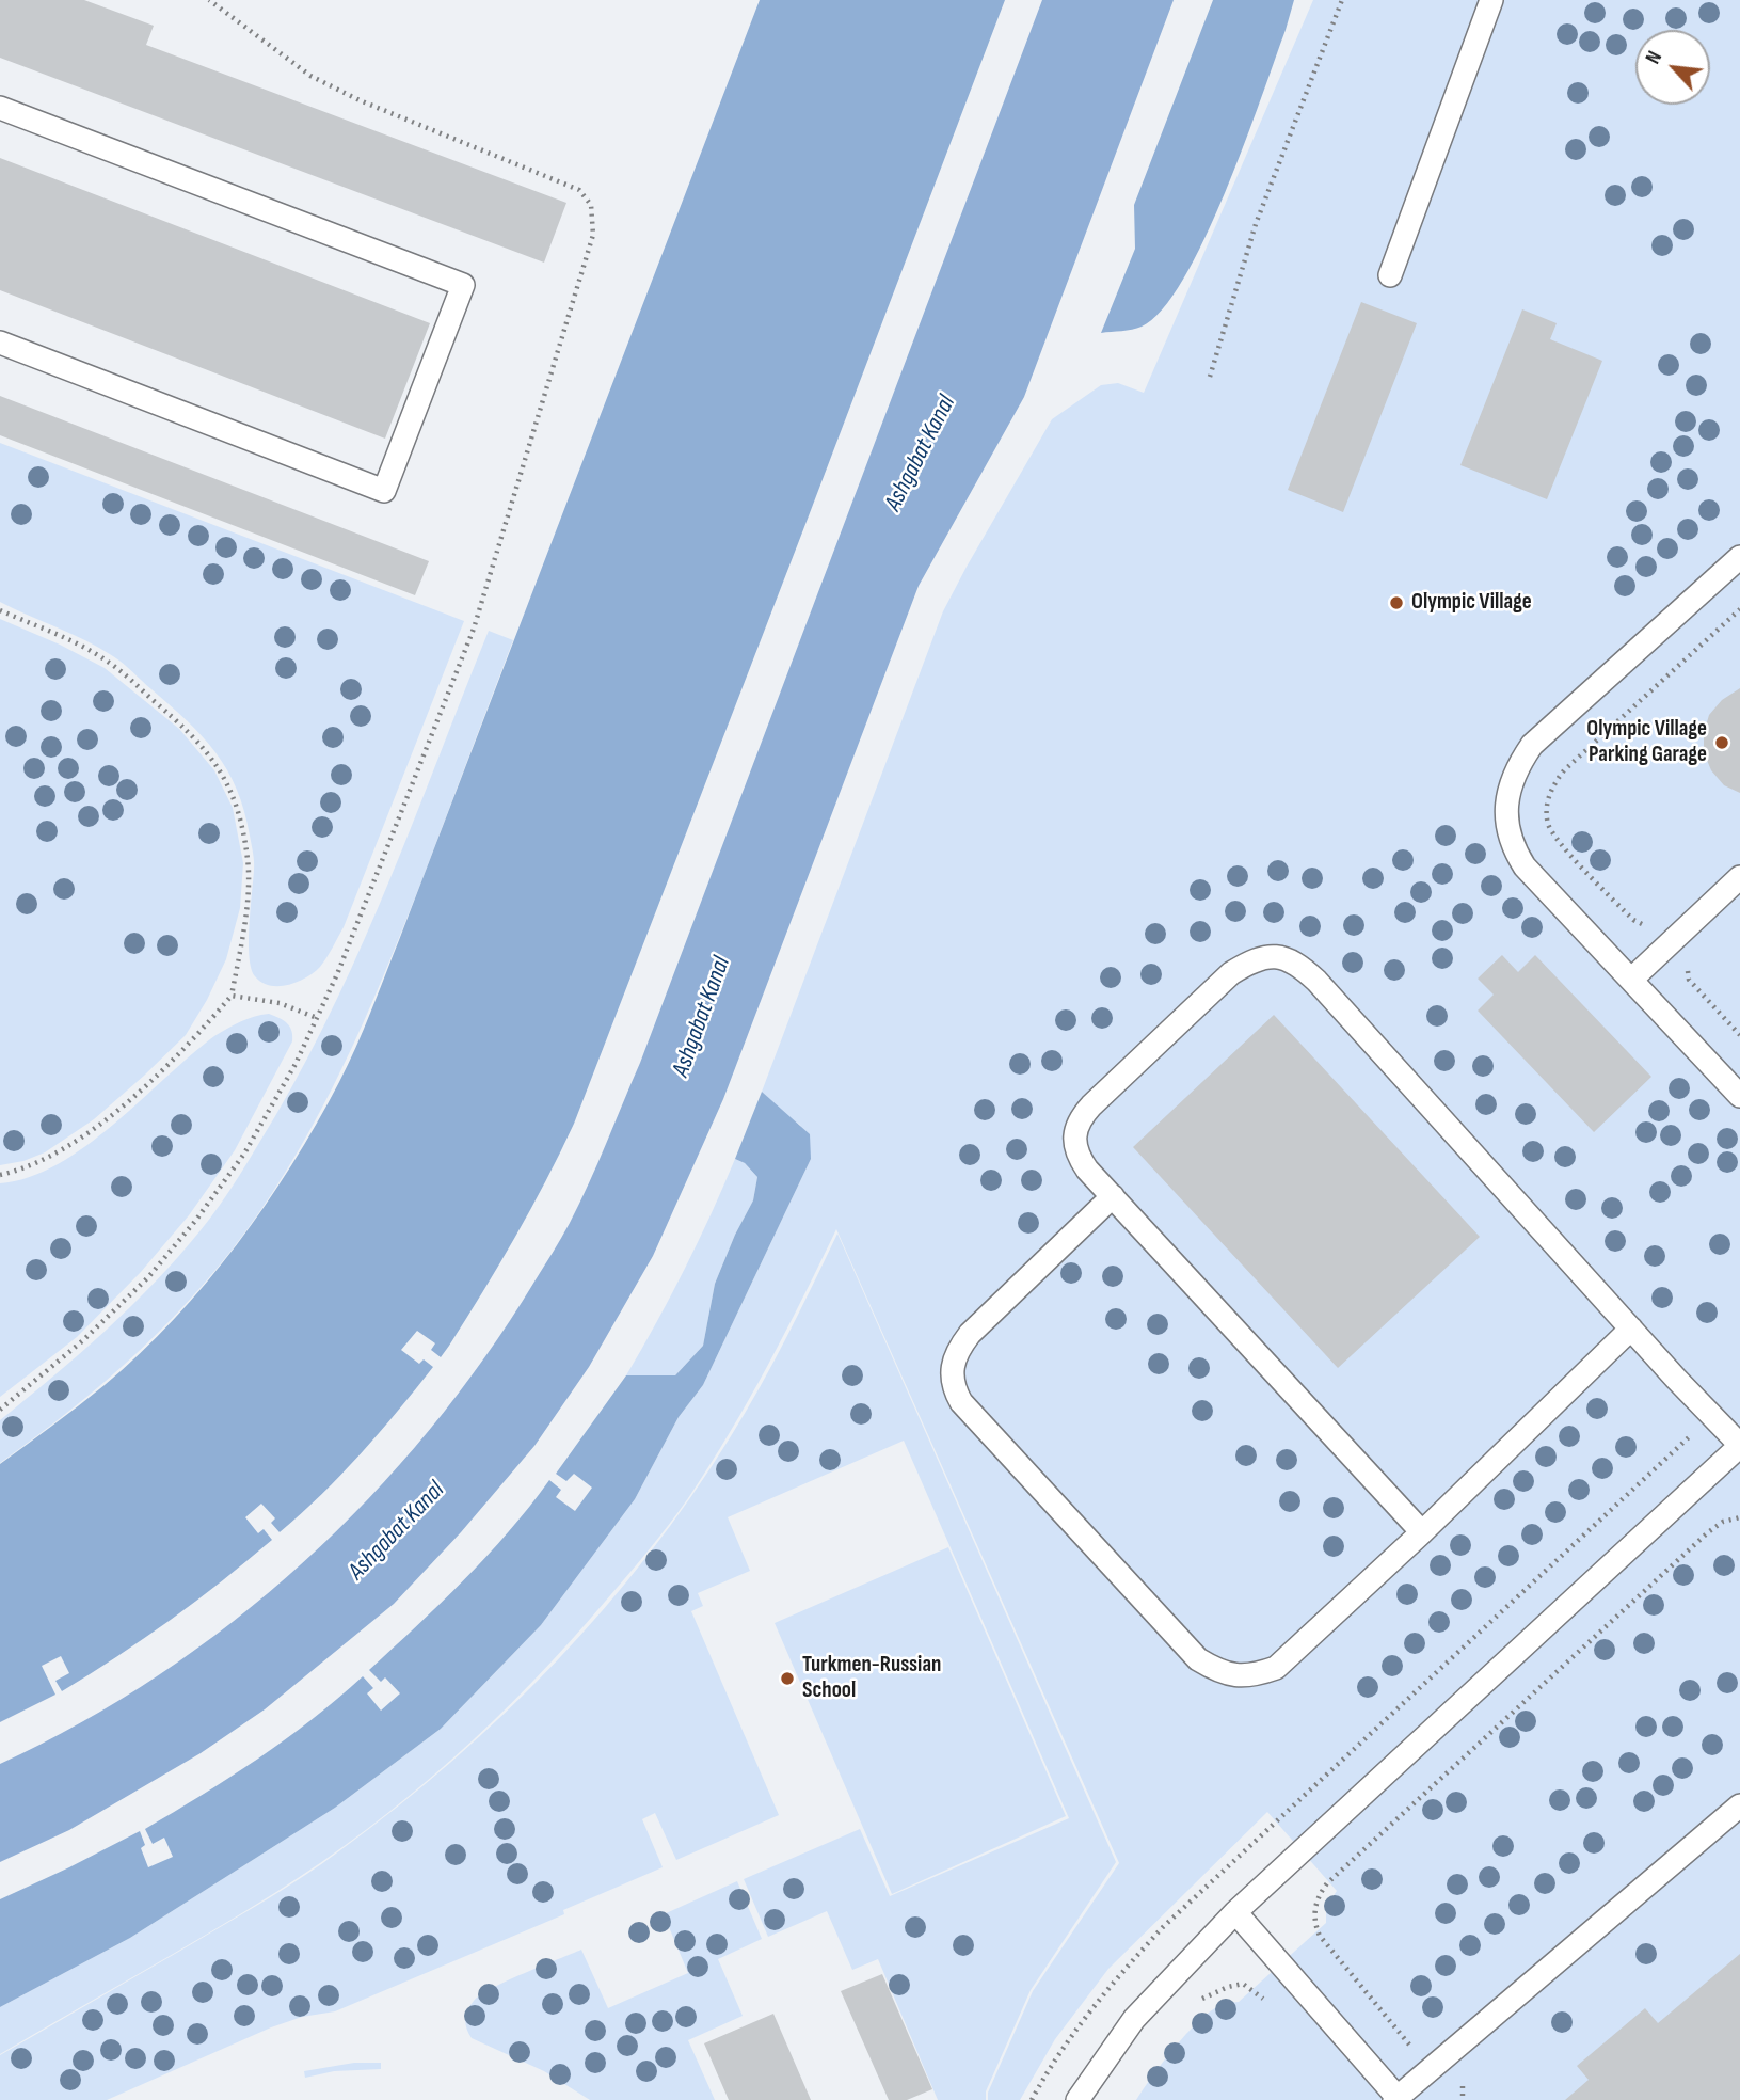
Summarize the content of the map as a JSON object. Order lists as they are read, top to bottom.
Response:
{
  "water": ["Ashgabat Kanal"],
  "places": ["Olympic Village", "Olympic Village Parking Garage", "Turkmen-Russian School"],
  "north": "top left"
}
